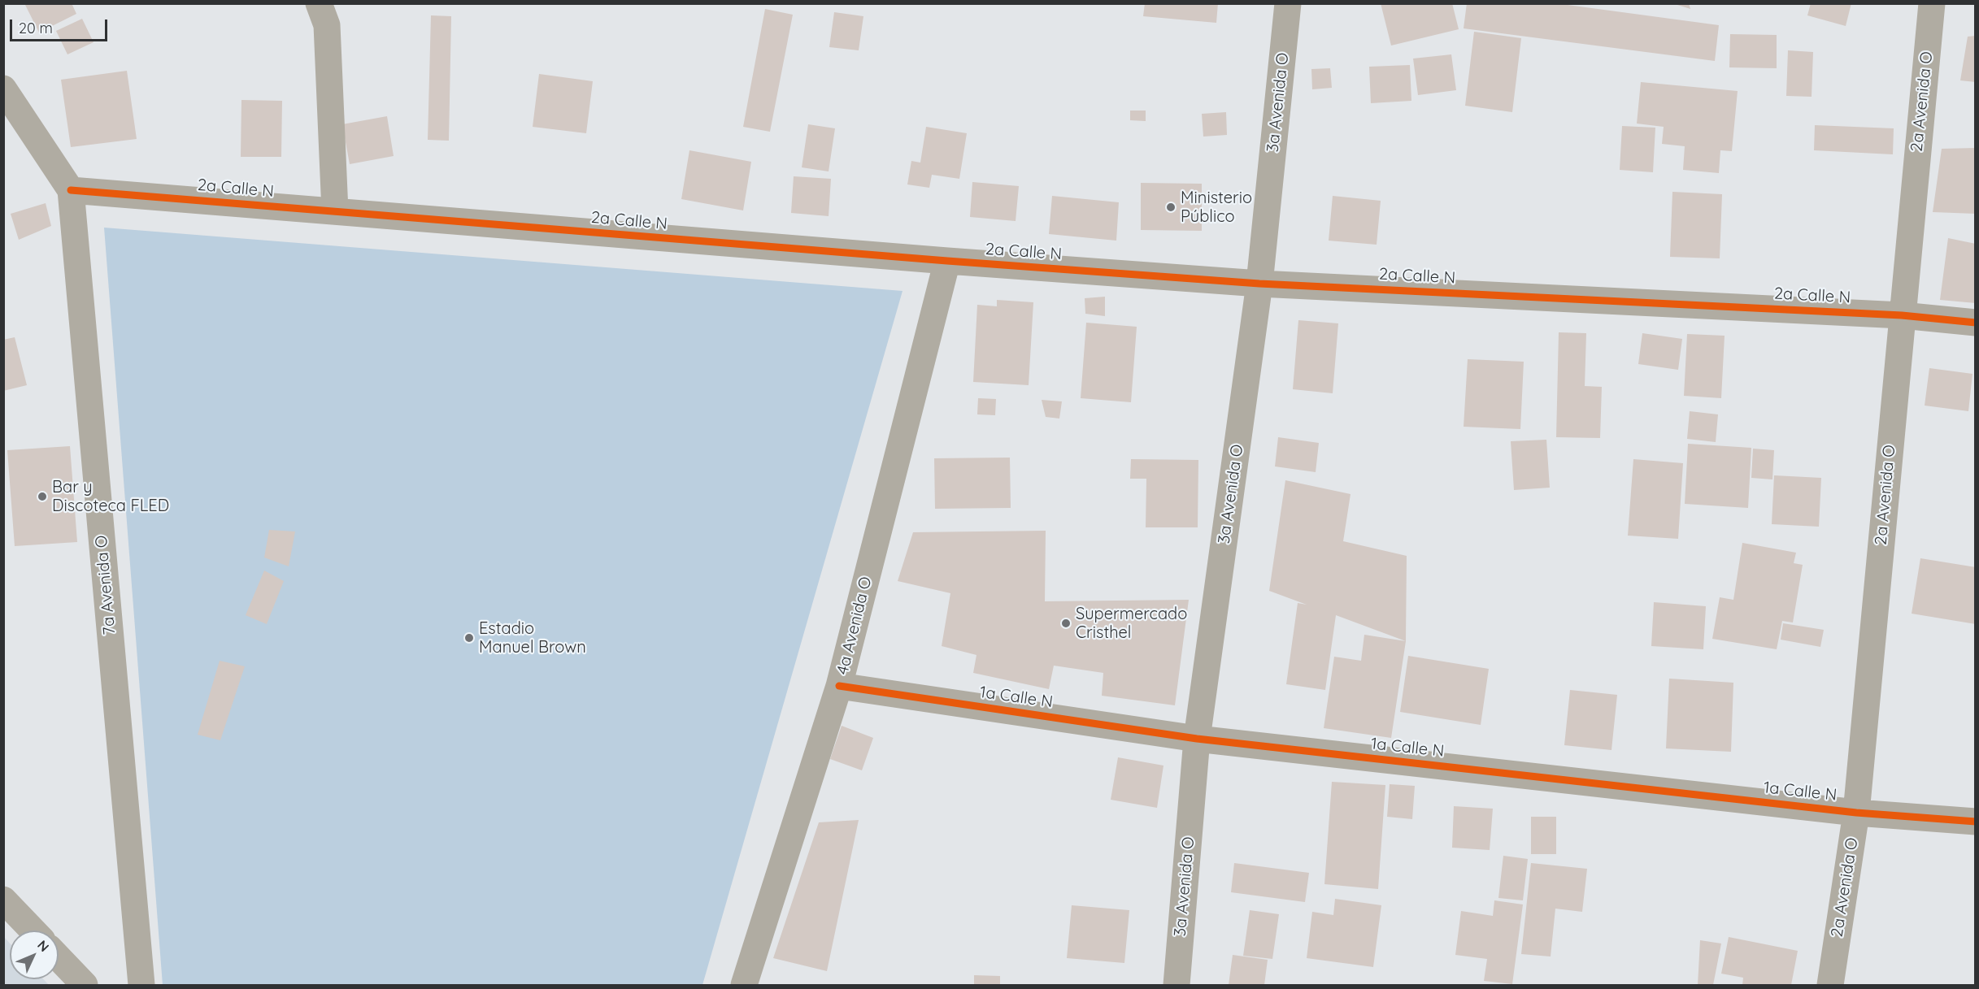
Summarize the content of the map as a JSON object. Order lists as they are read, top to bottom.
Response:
{
  "streets": {
    "street": [
      "2a Avenida O",
      "3a Avenida O",
      "2a Calle N",
      "7a Avenida O",
      "4a Avenida O",
      "1a Calle N"
    ]
  },
  "crossings": [
    ["2a Avenida O", "2a Calle N"],
    ["2a Avenida O", "1a Calle N"],
    ["3a Avenida O", "2a Calle N"],
    ["3a Avenida O", "1a Calle N"],
    ["2a Calle N", "7a Avenida O"],
    ["2a Calle N", "4a Avenida O"],
    ["4a Avenida O", "1a Calle N"]
  ],
  "places": [
    "Ministerio Público",
    "Bar y Discoteca FLED",
    "Supermercado Cristhel",
    "Estadio Manuel Brown"
  ],
  "scale_bar": "20 m",
  "north": "top right"
}
